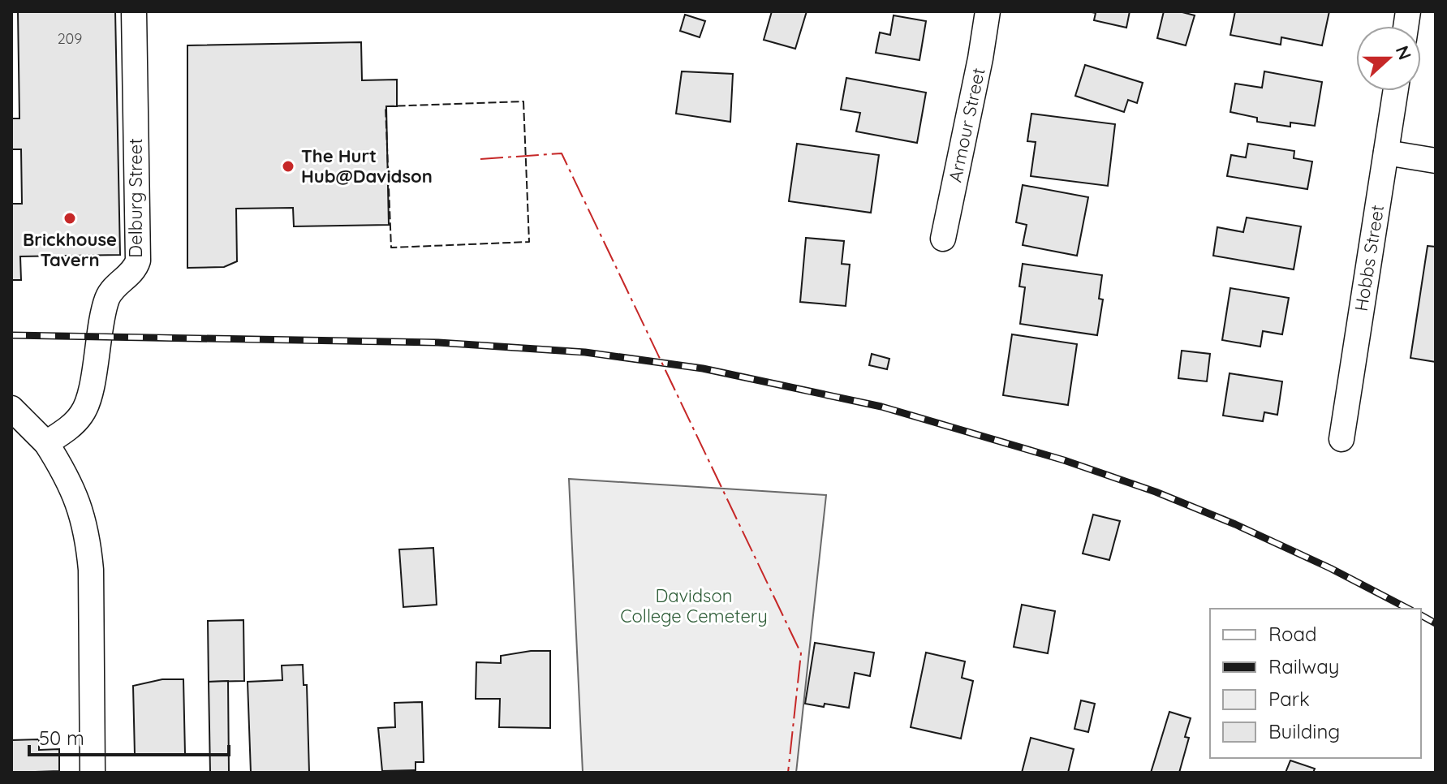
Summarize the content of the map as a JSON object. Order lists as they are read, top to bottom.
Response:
{
  "streets": {
    "street": ["Armour Street", "Delburg Street", "Hobbs Street"]
  },
  "parks": ["Davidson College Cemetery"],
  "places": ["The Hurt Hub@Davidson", "Brickhouse Tavern"],
  "house_numbers": ["209"],
  "legend": [
    "Road",
    "Railway",
    "Park",
    "Building"
  ],
  "scale_bar": "50 m",
  "north": "right"
}
